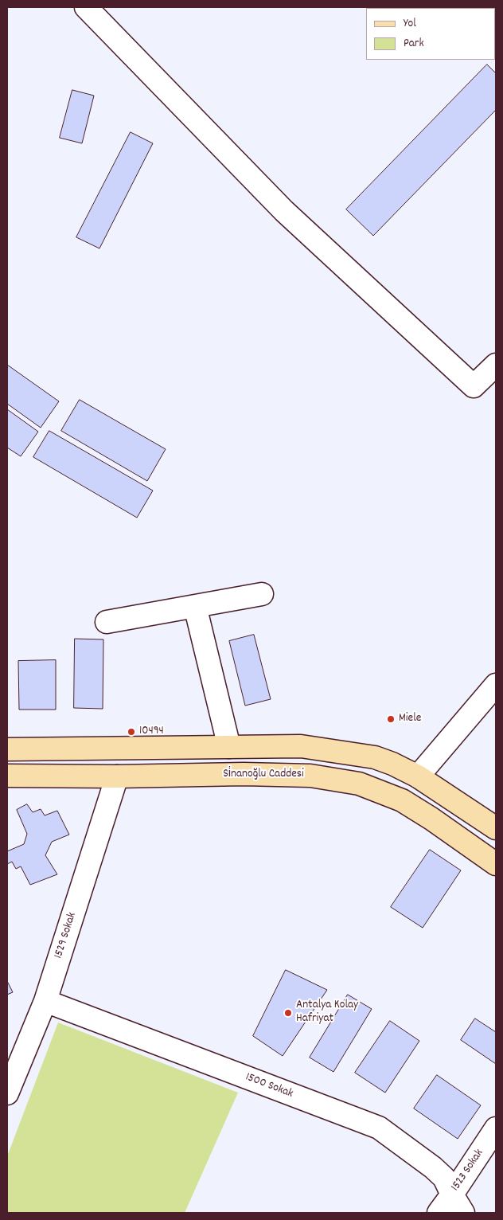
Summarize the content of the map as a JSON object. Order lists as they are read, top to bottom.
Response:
{
  "streets": {
    "main road": ["Si̇nanoğlu Caddesi"],
    "street": ["1529 Sokak", "1500 Sokak", "1523 Sokak"]
  },
  "crossings": [
    ["Si̇nanoğlu Caddesi", "1529 Sokak"],
    ["1529 Sokak", "1500 Sokak"],
    ["1500 Sokak", "1523 Sokak"]
  ],
  "places": ["Miele", "10494", "Antalya Kolay Hafriyat"],
  "legend": ["Yol", "Park"]
}
